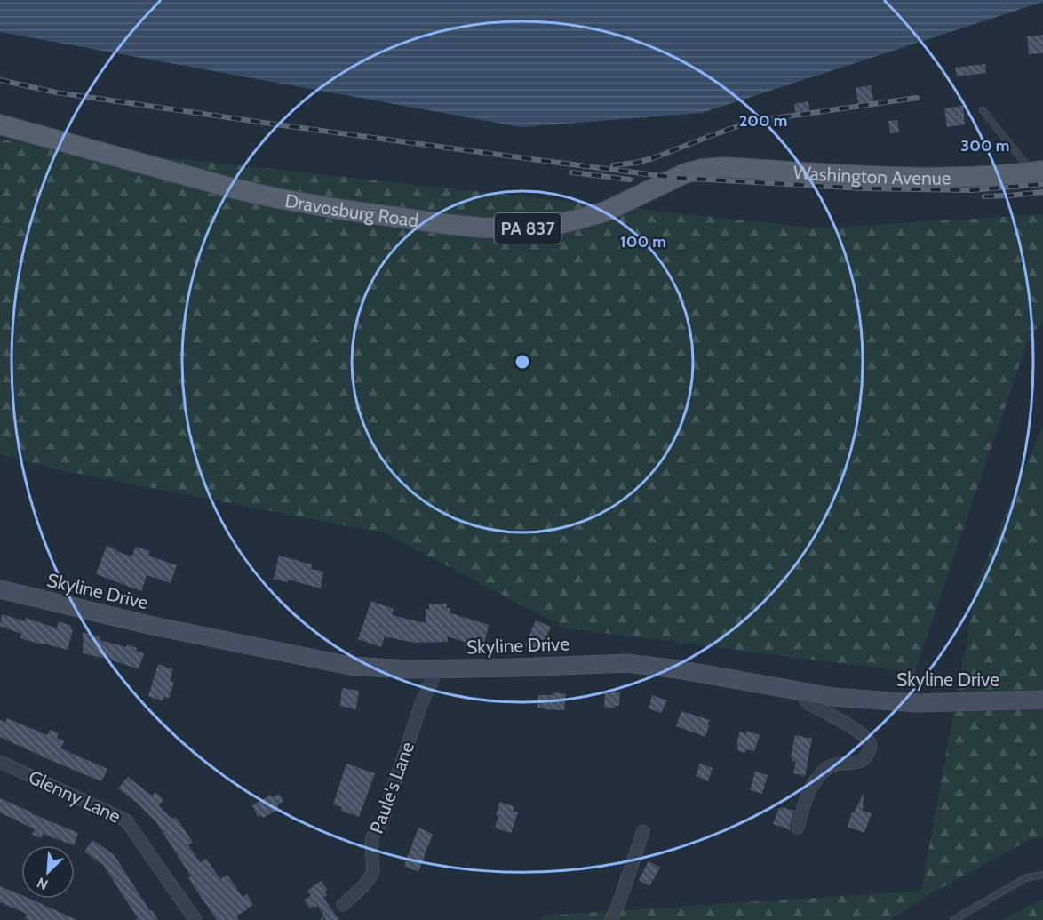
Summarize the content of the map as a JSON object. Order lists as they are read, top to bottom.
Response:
{
  "streets": {
    "main road": ["Washington Avenue", "Dravosburg Road", "PA 837"],
    "street": ["Skyline Drive", "Paule's Lane", "Glenny Lane"]
  },
  "crossings": [
    ["Washington Avenue", "Dravosburg Road"],
    ["Skyline Drive", "Paule's Lane"]
  ],
  "north": "bottom left",
  "rings": ["200 m", "300 m", "100 m"]
}
